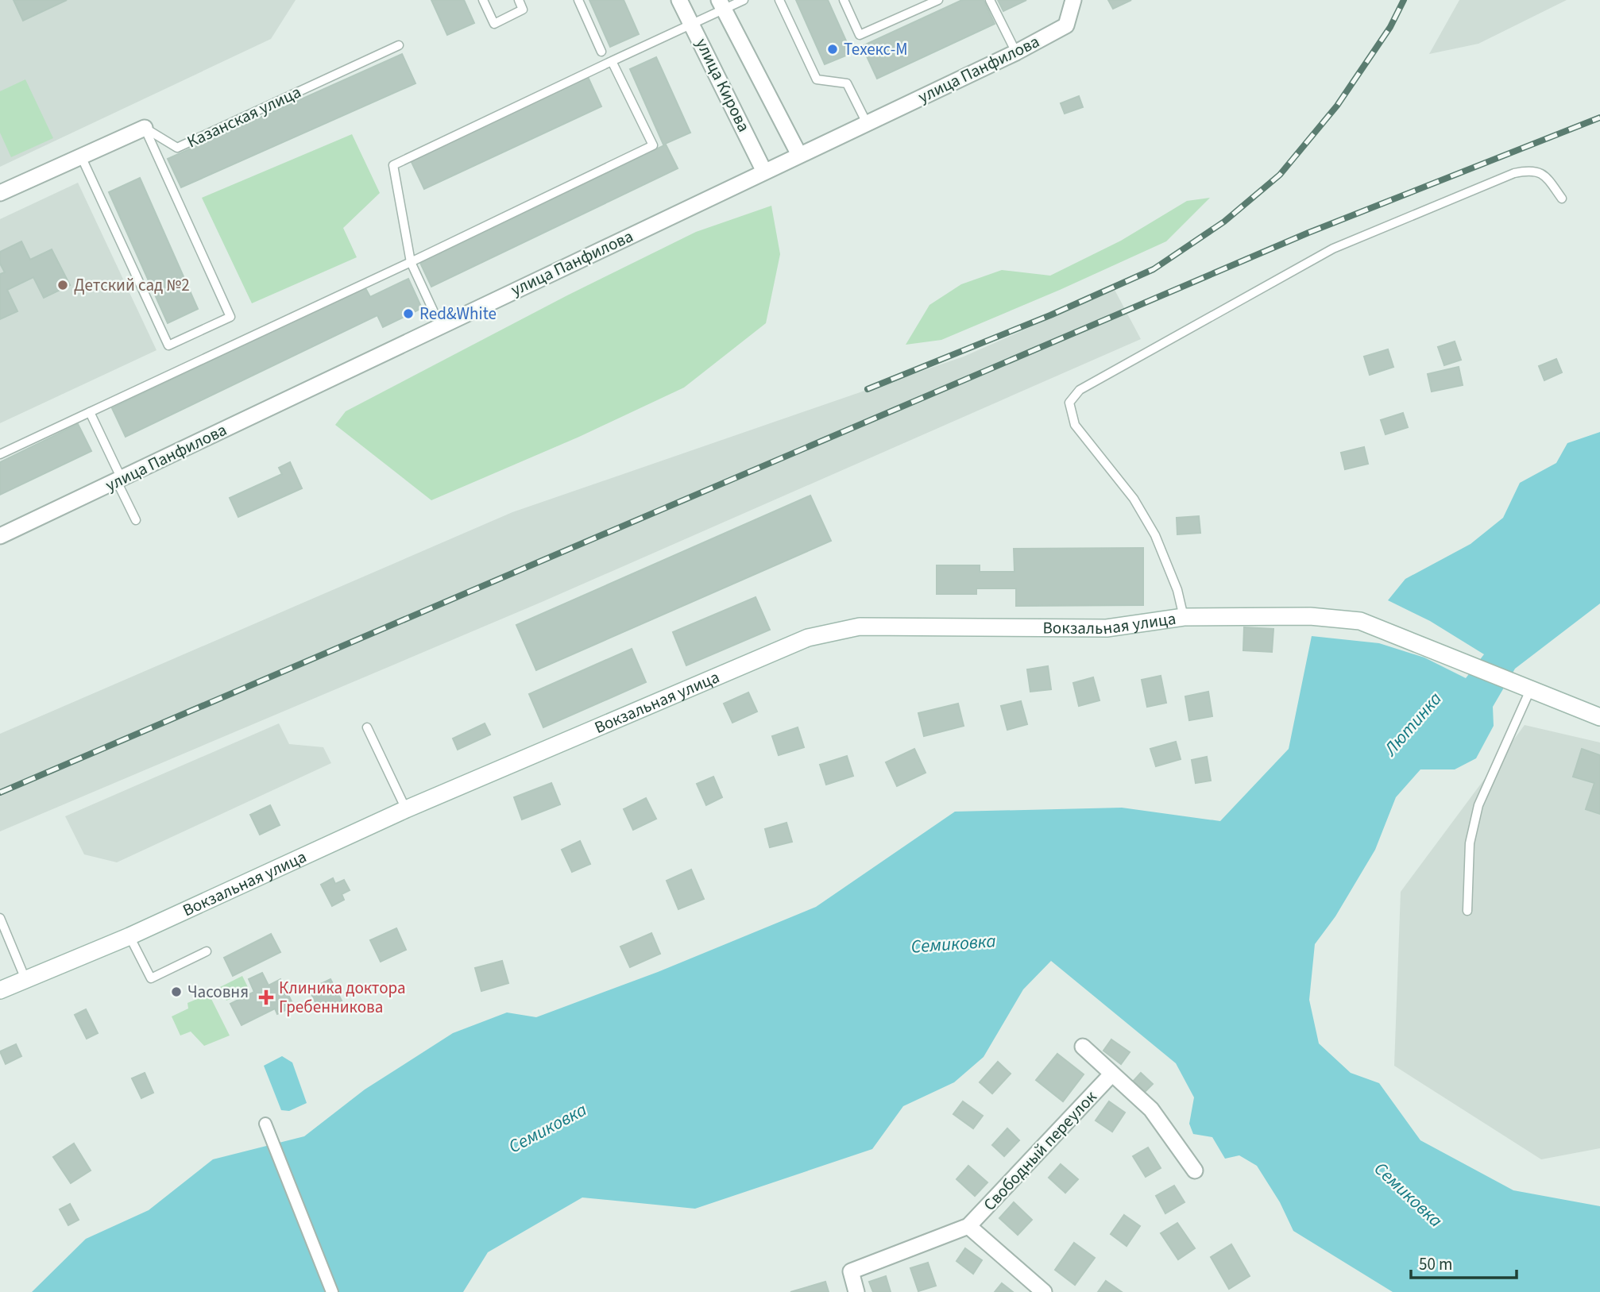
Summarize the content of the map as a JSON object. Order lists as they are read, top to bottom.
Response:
{
  "streets": {
    "main road": ["Вокзальная улица"],
    "street": ["улица Панфилова", "улица Кирова", "Свободный переулок"],
    "lane": ["Казанская улица"]
  },
  "crossings": [
    ["улица Панфилова", "улица Кирова"]
  ],
  "water": ["Лютинка", "Семиковка"],
  "places": {
    "other": [
      "Техекс-М",
      "Детский сад №2",
      "Red&White",
      "Часовня"
    ],
    "health": ["Клиника доктора Гребенникова"]
  },
  "scale_bar": "50 m"
}
